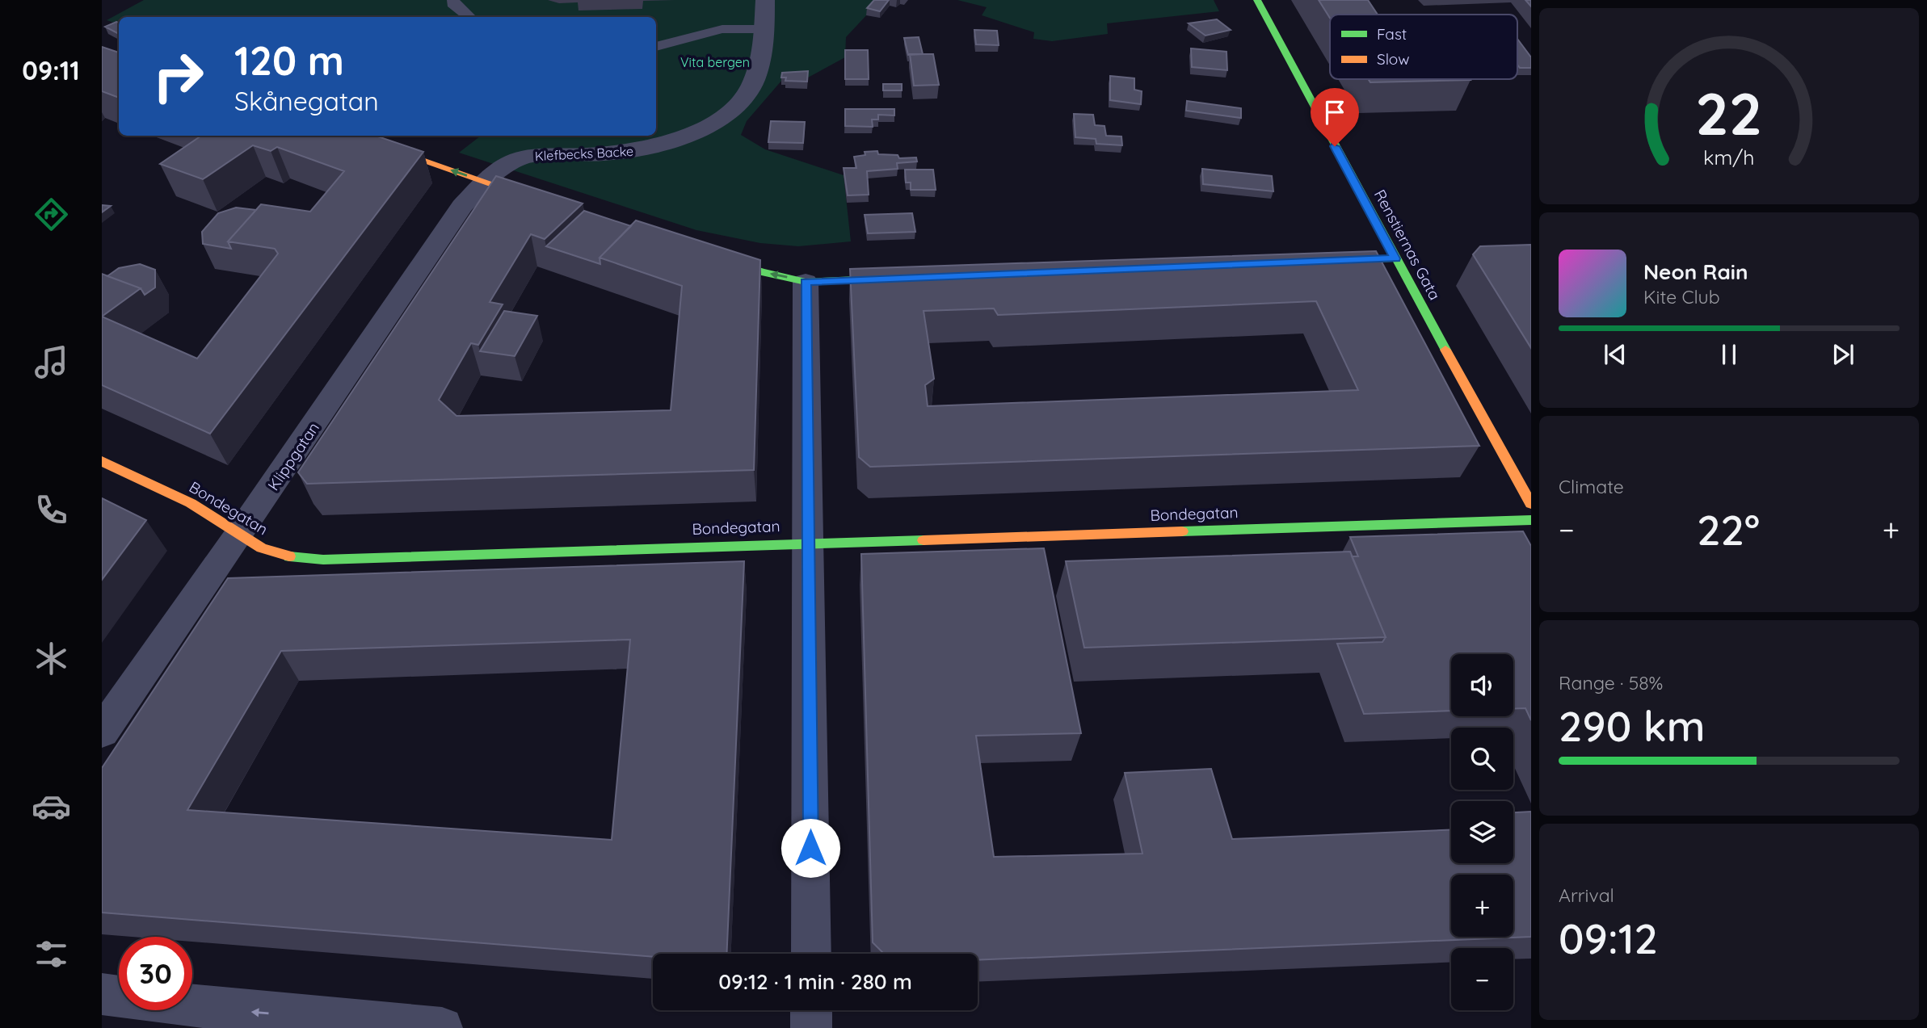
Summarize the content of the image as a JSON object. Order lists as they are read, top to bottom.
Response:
{
  "streets": {
    "street": [
      "Klefbecks Backe",
      "Renstiernas Gata",
      "Klippgatan",
      "Bondegatan"
    ]
  },
  "crossings": [
    ["Klefbecks Backe", "Klippgatan"],
    ["Klippgatan", "Bondegatan"]
  ],
  "parks": ["Vita bergen"],
  "legend": ["Fast", "Slow"],
  "page": {
    "tabs": "09:11",
    "turn": ["120 m", "Skånegatan"],
    "song": ["Neon Rain", "Kite Club"],
    "tile": [
      "Climate",
      ["Range · 58%", "290 km"],
      ["Arrival", "09:12"]
    ],
    "heat": ["−", "22°", "+"],
    "map_buttons": ["+", "−"],
    "limit": "30",
    "trip": "09:12 · 1 min · 280 m",
    "gauge": ["22", "km/h"]
  }
}
